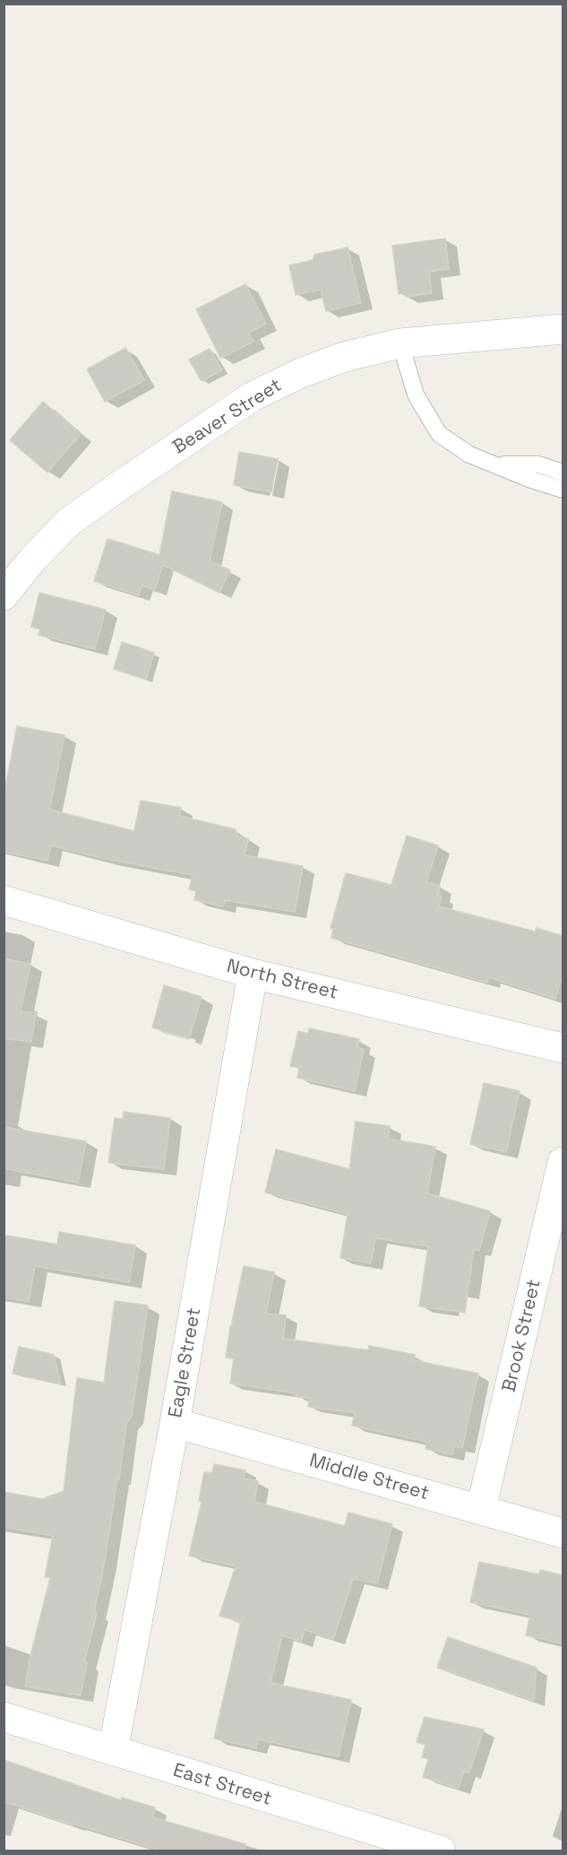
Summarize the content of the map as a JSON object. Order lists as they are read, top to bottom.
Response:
{
  "streets": {
    "street": [
      "Beaver Street",
      "North Street",
      "Brook Street",
      "Eagle Street",
      "Middle Street",
      "East Street"
    ]
  },
  "crossings": [
    ["North Street", "Eagle Street"],
    ["Brook Street", "Middle Street"],
    ["Eagle Street", "Middle Street"],
    ["Eagle Street", "East Street"]
  ]
}
